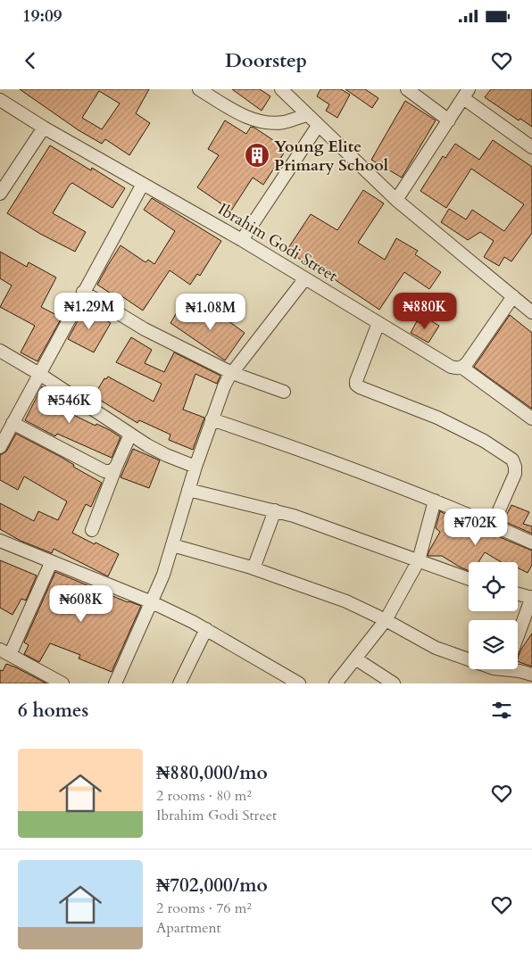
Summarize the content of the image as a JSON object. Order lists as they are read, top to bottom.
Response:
{
  "streets": {
    "street": ["Ibrahim Godi Street"]
  },
  "places": {
    "building": ["Young Elite Primary School"]
  },
  "page": {
    "status": "19:09",
    "header": "Doorstep",
    "price": [
      "₦1.29M",
      "₦880K",
      "₦1.08M",
      "₦546K",
      "₦702K",
      "₦608K"
    ],
    "heading": "6 homes",
    "list": [
      {
        "name": "₦880,000/mo",
        "note": "2 rooms · 80 m² · Ibrahim Godi Street"
      },
      {
        "name": "₦702,000/mo",
        "note": "2 rooms · 76 m² · Apartment"
      }
    ]
  }
}
